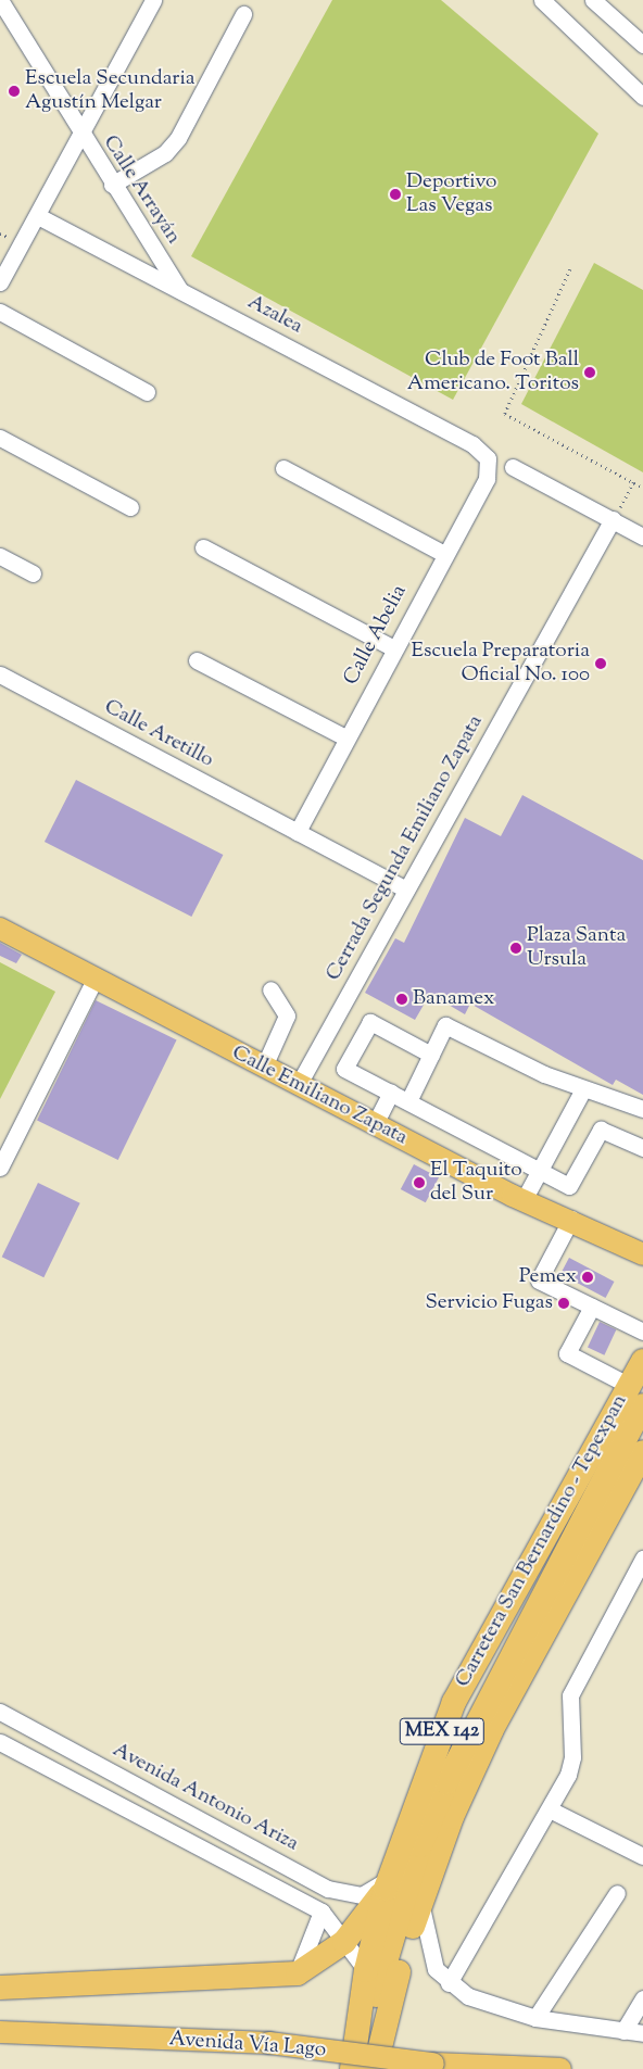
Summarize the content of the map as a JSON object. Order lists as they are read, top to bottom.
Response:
{
  "streets": {
    "highway": ["Carretera San Bernardino - Tepexpan", "MEX 142"],
    "main road": ["Calle Emiliano Zapata", "Avenida Vía Lago"],
    "street": [
      "Calle Arrayán",
      "Azalea",
      "Calle Abelia",
      "Calle Aretillo",
      "Cerrada Segunda Emiliano Zapata",
      "Avenida Antonio Ariza"
    ]
  },
  "crossings": [
    ["Calle Arrayán", "Azalea"],
    ["Azalea", "Calle Abelia"],
    ["Calle Abelia", "Calle Aretillo"],
    ["Calle Aretillo", "Cerrada Segunda Emiliano Zapata"],
    ["Cerrada Segunda Emiliano Zapata", "Calle Emiliano Zapata"],
    ["Carretera San Bernardino - Tepexpan", "Avenida Antonio Ariza"]
  ],
  "places": [
    "Escuela Secundaria Agustín Melgar",
    "Deportivo Las Vegas",
    "Club de Foot Ball Americano. Toritos",
    "Escuela Preparatoria Oficial No. 100",
    "Plaza Santa Ursula",
    "Banamex",
    "El Taquito del Sur",
    "Pemex",
    "Servicio Fugas"
  ]
}
